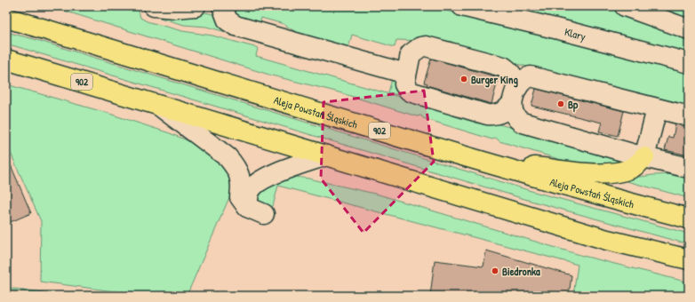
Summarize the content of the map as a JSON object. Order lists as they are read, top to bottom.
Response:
{
  "streets": {
    "main road": ["902", "Aleja Powstań Śląskich"],
    "street": ["Klary"]
  },
  "places": ["Burger King", "Bp", "Biedronka"]
}
